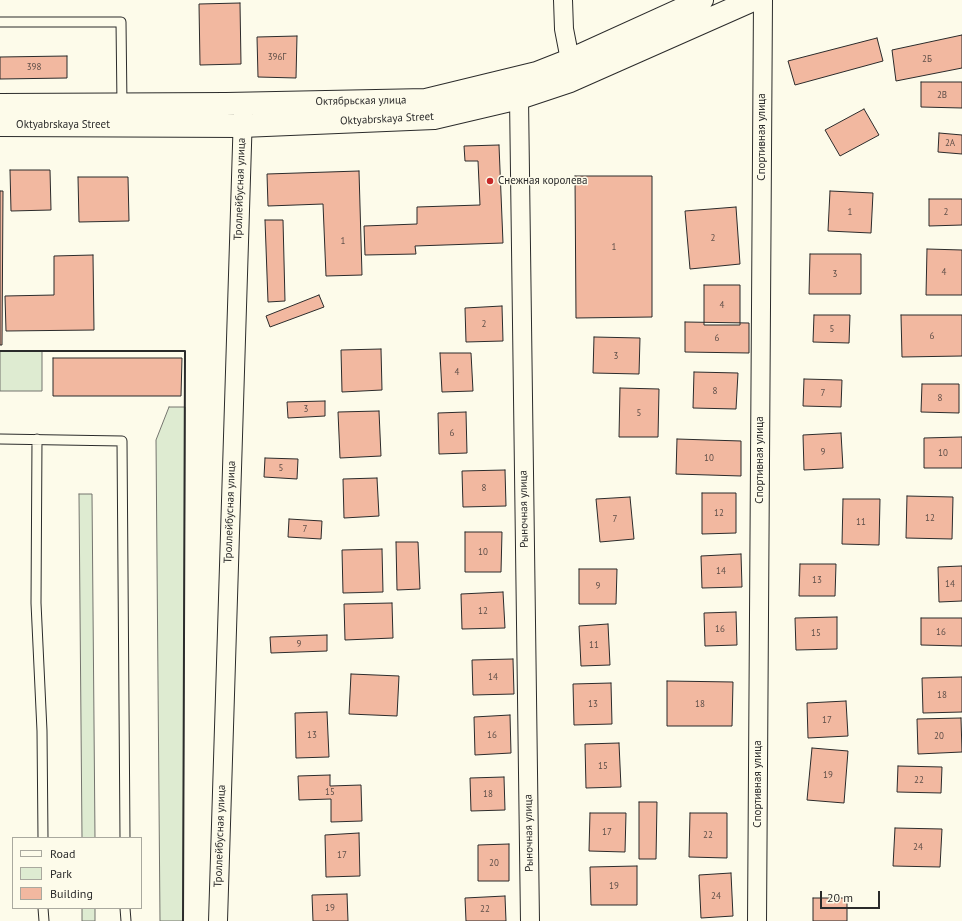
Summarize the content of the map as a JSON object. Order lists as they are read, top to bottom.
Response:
{
  "streets": {
    "main road": ["Октябрьская улица", "Oktyabrskaya Street"],
    "street": ["Спортивная улица", "Троллейбусная улица", "Рыночная улица"]
  },
  "crossings": [
    ["Октябрьская улица", "Троллейбусная улица"],
    ["Oktyabrskaya Street", "Троллейбусная улица"],
    ["Oktyabrskaya Street", "Рыночная улица"]
  ],
  "places": ["Снежная королева"],
  "house_numbers": [
    "396Г",
    "2Б",
    "398",
    "2В",
    "2А",
    "1",
    "2",
    "2",
    "1",
    "1",
    "4",
    "3",
    "4",
    "2",
    "5",
    "6",
    "6",
    "3",
    "4",
    "8",
    "7",
    "8",
    "3",
    "5",
    "6",
    "9",
    "10",
    "10",
    "5",
    "8",
    "12",
    "12",
    "7",
    "11",
    "7",
    "10",
    "14",
    "13",
    "14",
    "9",
    "12",
    "16",
    "16",
    "15",
    "9",
    "11",
    "14",
    "18",
    "13",
    "18",
    "17",
    "13",
    "16",
    "20",
    "15",
    "19",
    "22",
    "15",
    "18",
    "17",
    "22",
    "24",
    "17",
    "20",
    "19",
    "24",
    "19",
    "22"
  ],
  "legend": ["Road", "Park", "Building"],
  "scale_bar": "20 m"
}
